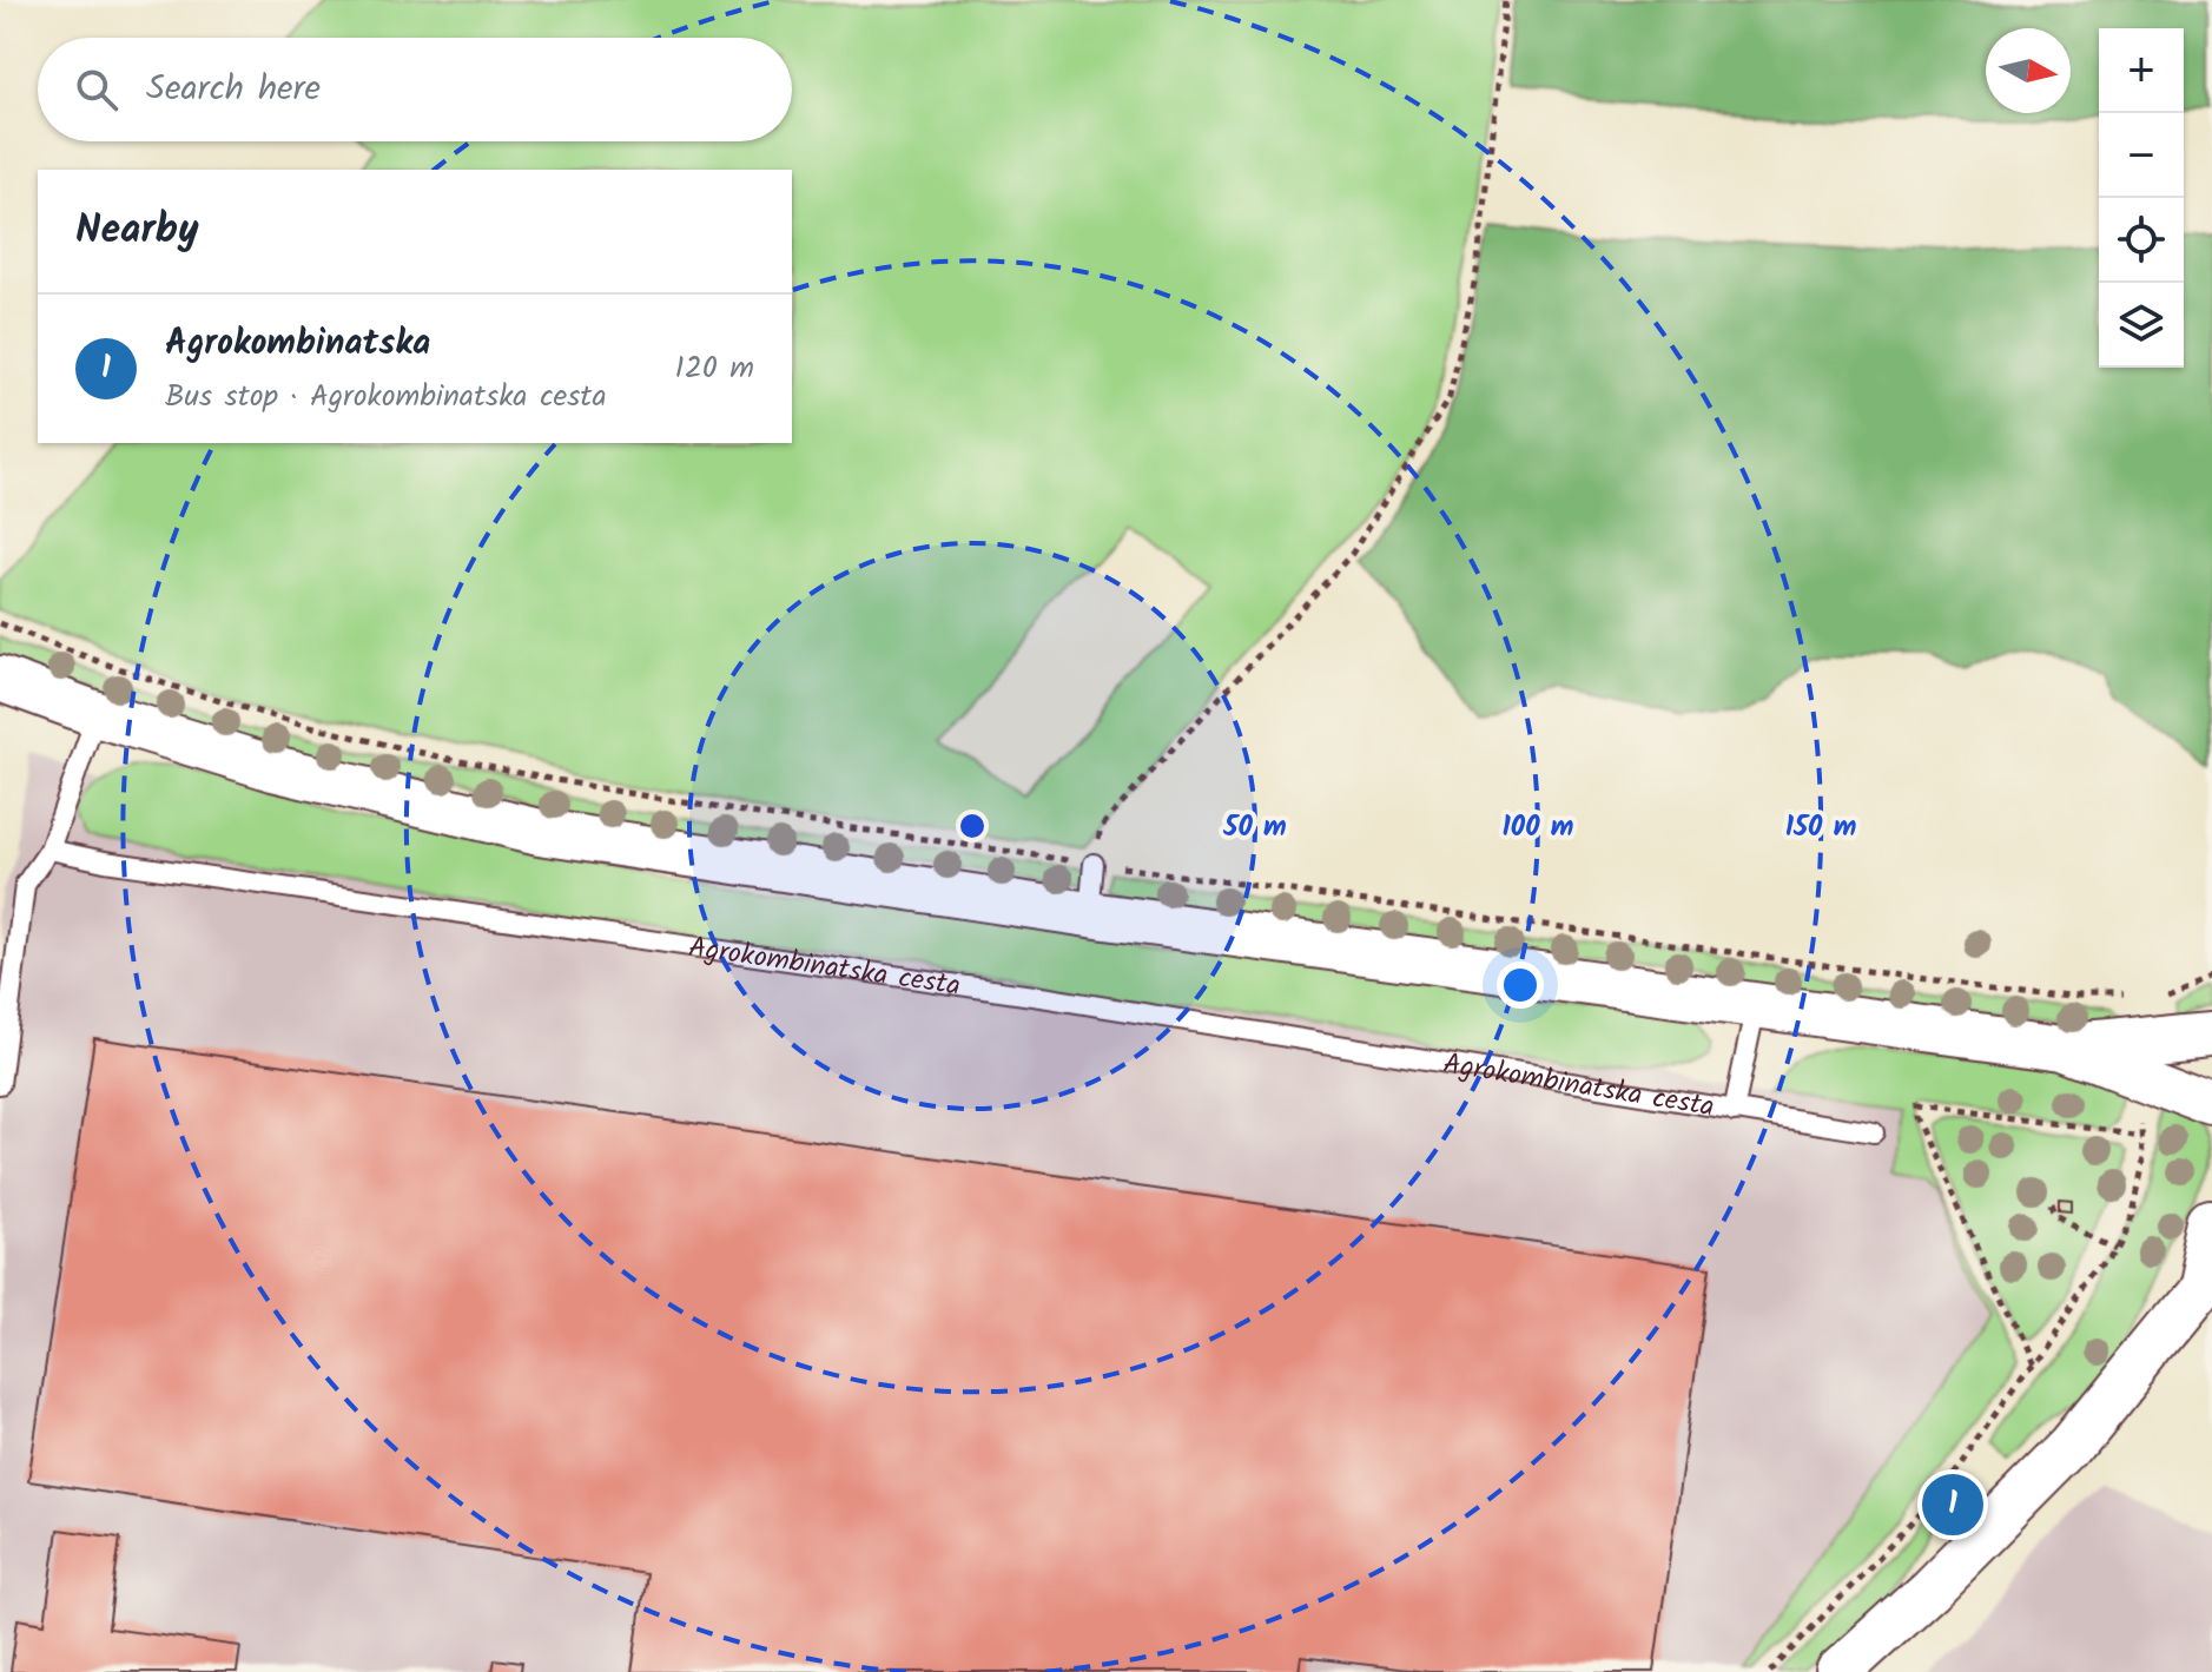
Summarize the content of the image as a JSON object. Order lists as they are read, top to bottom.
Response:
{
  "streets": {
    "lane": ["Agrokombinatska cesta"]
  },
  "north": "right",
  "page": {
    "map_buttons": ["+", "−"],
    "search": "Search here",
    "heading": "Nearby",
    "list": [
      {
        "mark": "1",
        "name": "Agrokombinatska",
        "note": "Bus stop · Agrokombinatska cesta",
        "value": "120 m"
      }
    ],
    "pins": "1"
  },
  "rings": ["50 m", "100 m", "150 m"]
}
